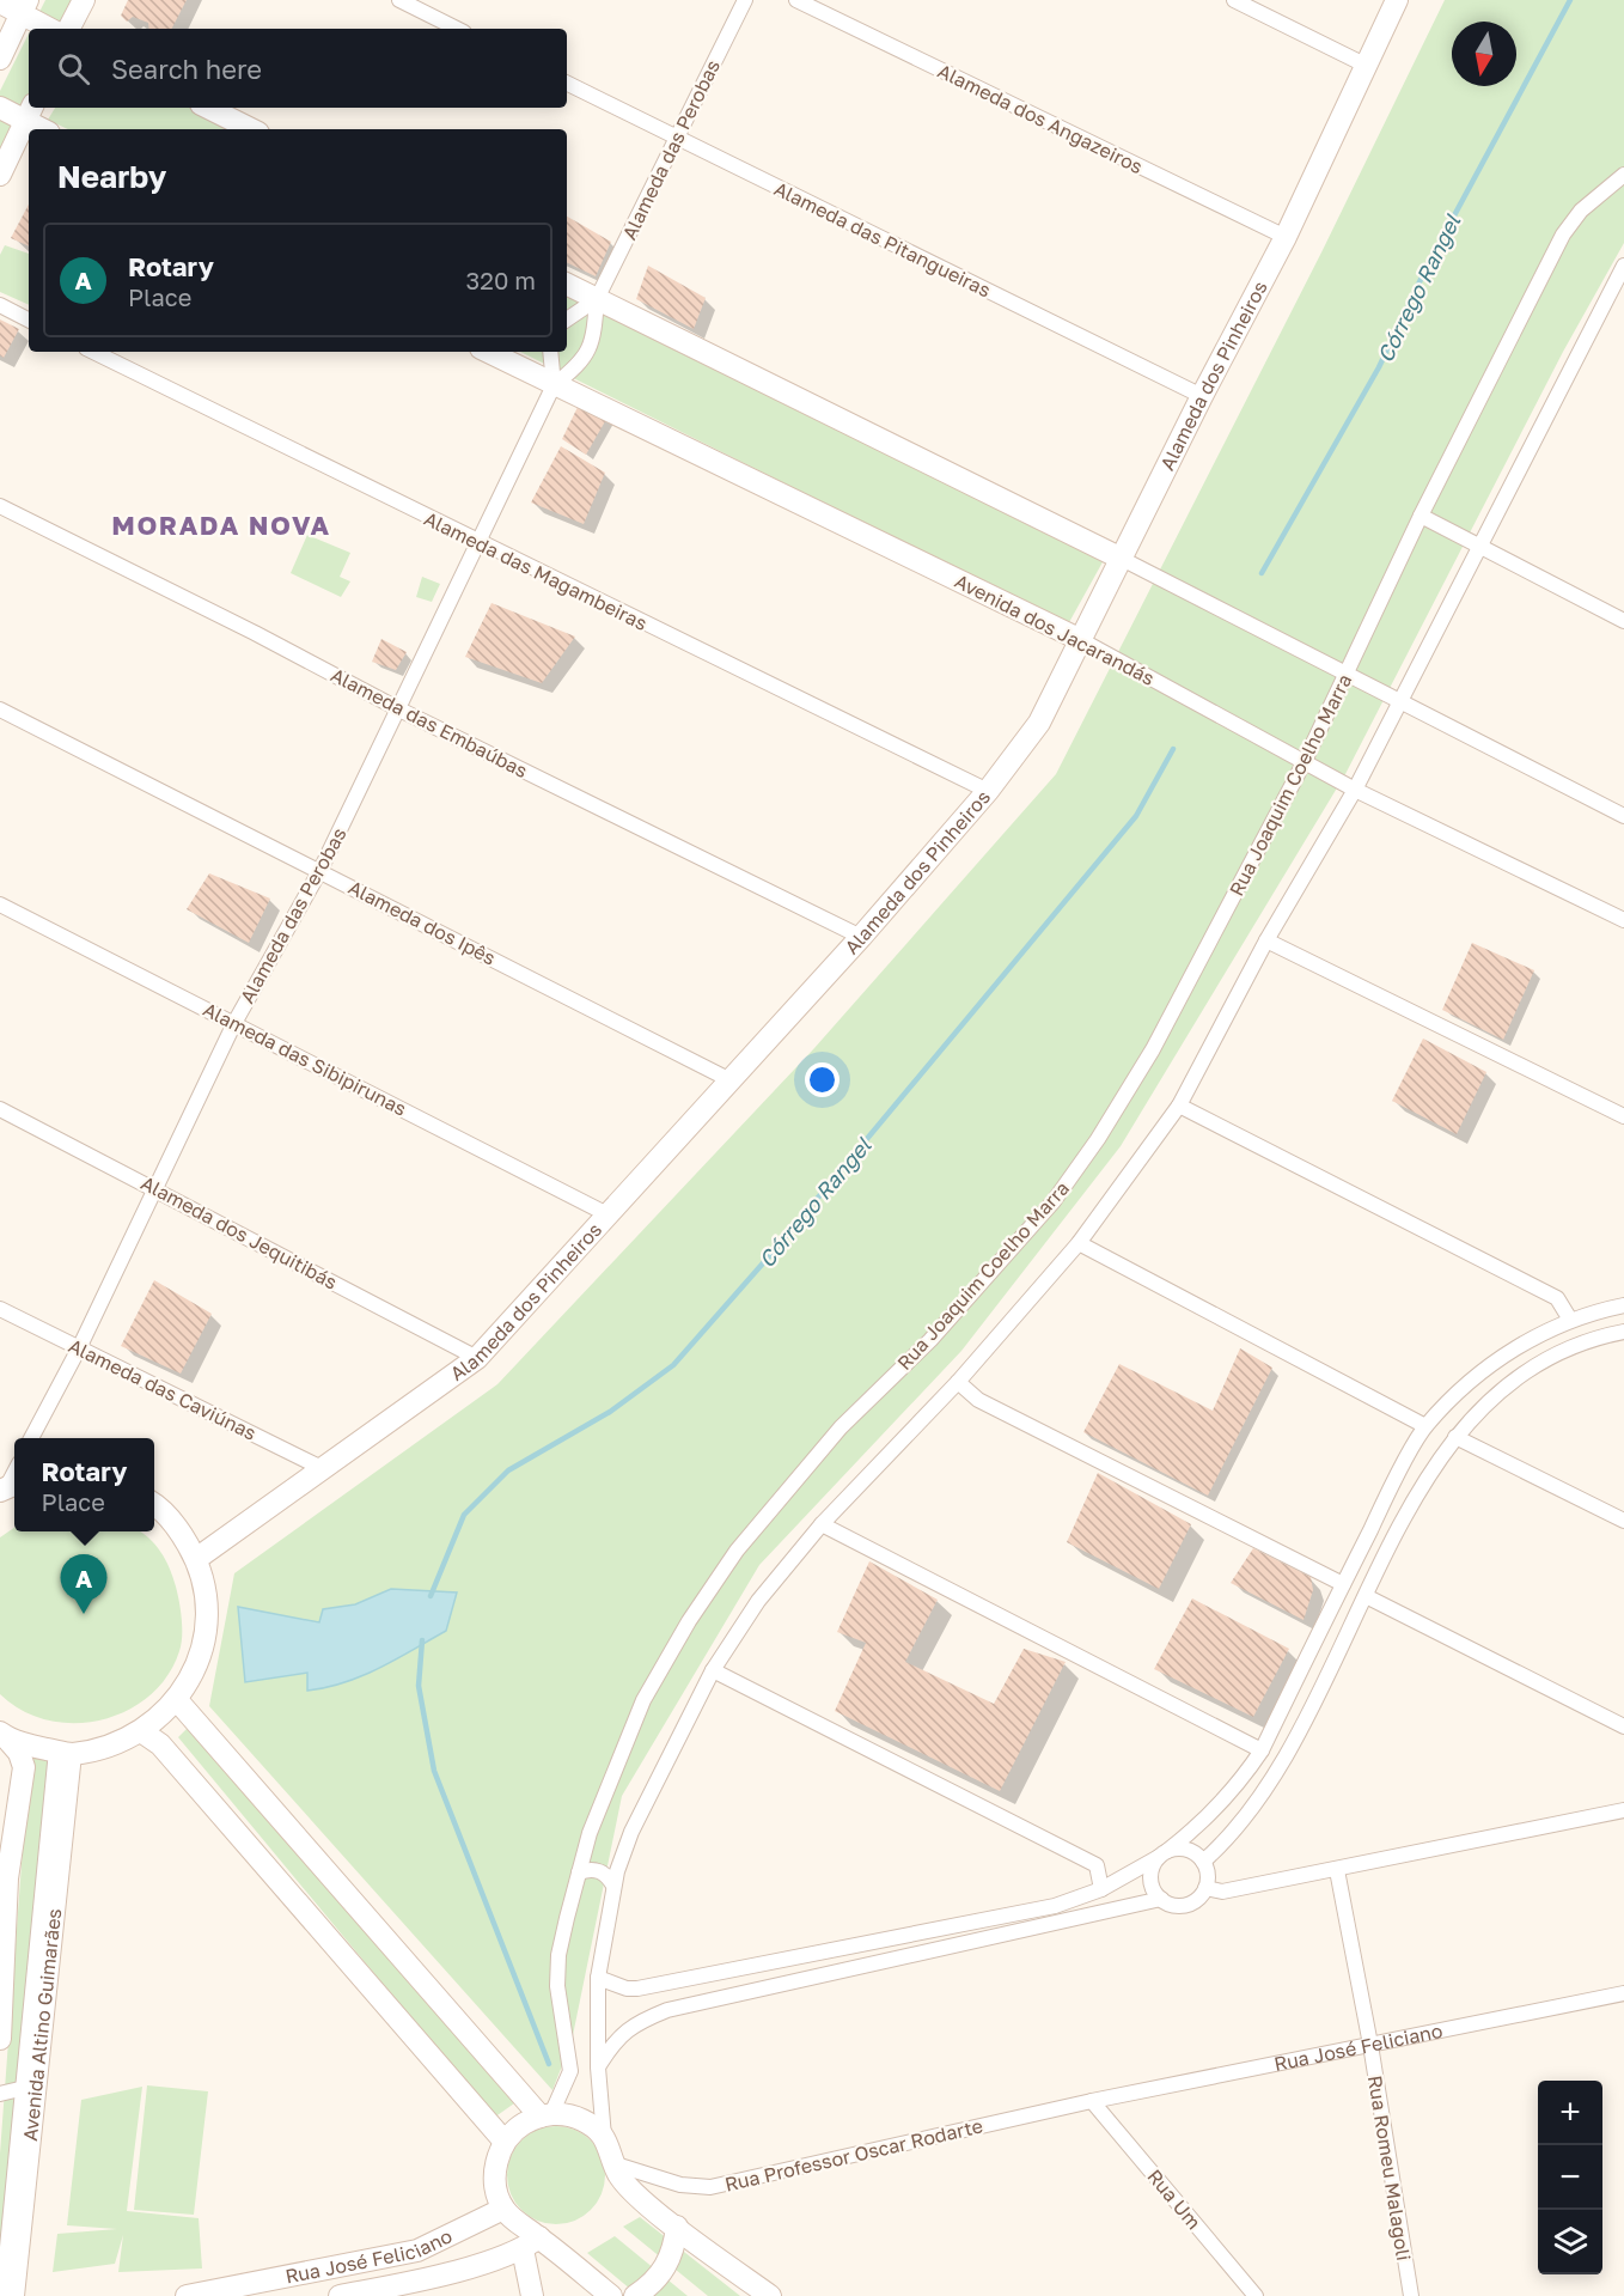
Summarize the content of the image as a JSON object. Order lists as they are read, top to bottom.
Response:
{
  "streets": {
    "street": [
      "Alameda dos Angazeiros",
      "Alameda das Perobas",
      "Alameda das Pitangueiras",
      "Alameda dos Pinheiros",
      "Alameda das Magambeiras",
      "Avenida dos Jacarandás",
      "Alameda das Embaúbas",
      "Rua Joaquim Coelho Marra",
      "Alameda dos Ipês",
      "Alameda das Sibipirunas",
      "Alameda dos Jequitibás",
      "Alameda das Caviúnas",
      "Avenida Altino Guimarães",
      "Rua José Feliciano",
      "Rua Professor Oscar Rodarte",
      "Rua Romeu Malagoli",
      "Rua Um"
    ]
  },
  "crossings": [
    ["Alameda dos Angazeiros", "Alameda dos Pinheiros"],
    ["Alameda das Perobas", "Alameda das Pitangueiras"],
    ["Alameda das Perobas", "Alameda das Magambeiras"],
    ["Alameda das Perobas", "Avenida dos Jacarandás"],
    ["Alameda das Perobas", "Alameda das Embaúbas"],
    ["Alameda das Perobas", "Alameda dos Ipês"],
    ["Alameda das Perobas", "Alameda das Sibipirunas"],
    ["Alameda das Perobas", "Alameda dos Jequitibás"],
    ["Alameda das Perobas", "Alameda das Caviúnas"],
    ["Alameda das Pitangueiras", "Alameda dos Pinheiros"],
    ["Alameda dos Pinheiros", "Alameda das Magambeiras"],
    ["Alameda dos Pinheiros", "Avenida dos Jacarandás"],
    ["Alameda dos Pinheiros", "Alameda das Embaúbas"],
    ["Alameda dos Pinheiros", "Alameda dos Ipês"],
    ["Alameda dos Pinheiros", "Alameda das Sibipirunas"],
    ["Alameda dos Pinheiros", "Alameda dos Jequitibás"],
    ["Alameda dos Pinheiros", "Alameda das Caviúnas"],
    ["Avenida dos Jacarandás", "Rua Joaquim Coelho Marra"],
    ["Rua José Feliciano", "Rua Professor Oscar Rodarte"],
    ["Rua José Feliciano", "Rua Romeu Malagoli"],
    ["Rua José Feliciano", "Rua Um"],
    ["Rua Professor Oscar Rodarte", "Rua Um"]
  ],
  "districts": ["MORADA NOVA"],
  "water": ["Córrego Rangel"],
  "north": "bottom",
  "page": {
    "search": "Search here",
    "heading": "Nearby",
    "list": [
      {
        "mark": "A",
        "name": "Rotary",
        "note": "Place",
        "value": "320 m"
      }
    ],
    "popup": ["Rotary", "Place"],
    "pins": "A",
    "map_buttons": ["+", "−"]
  }
}
